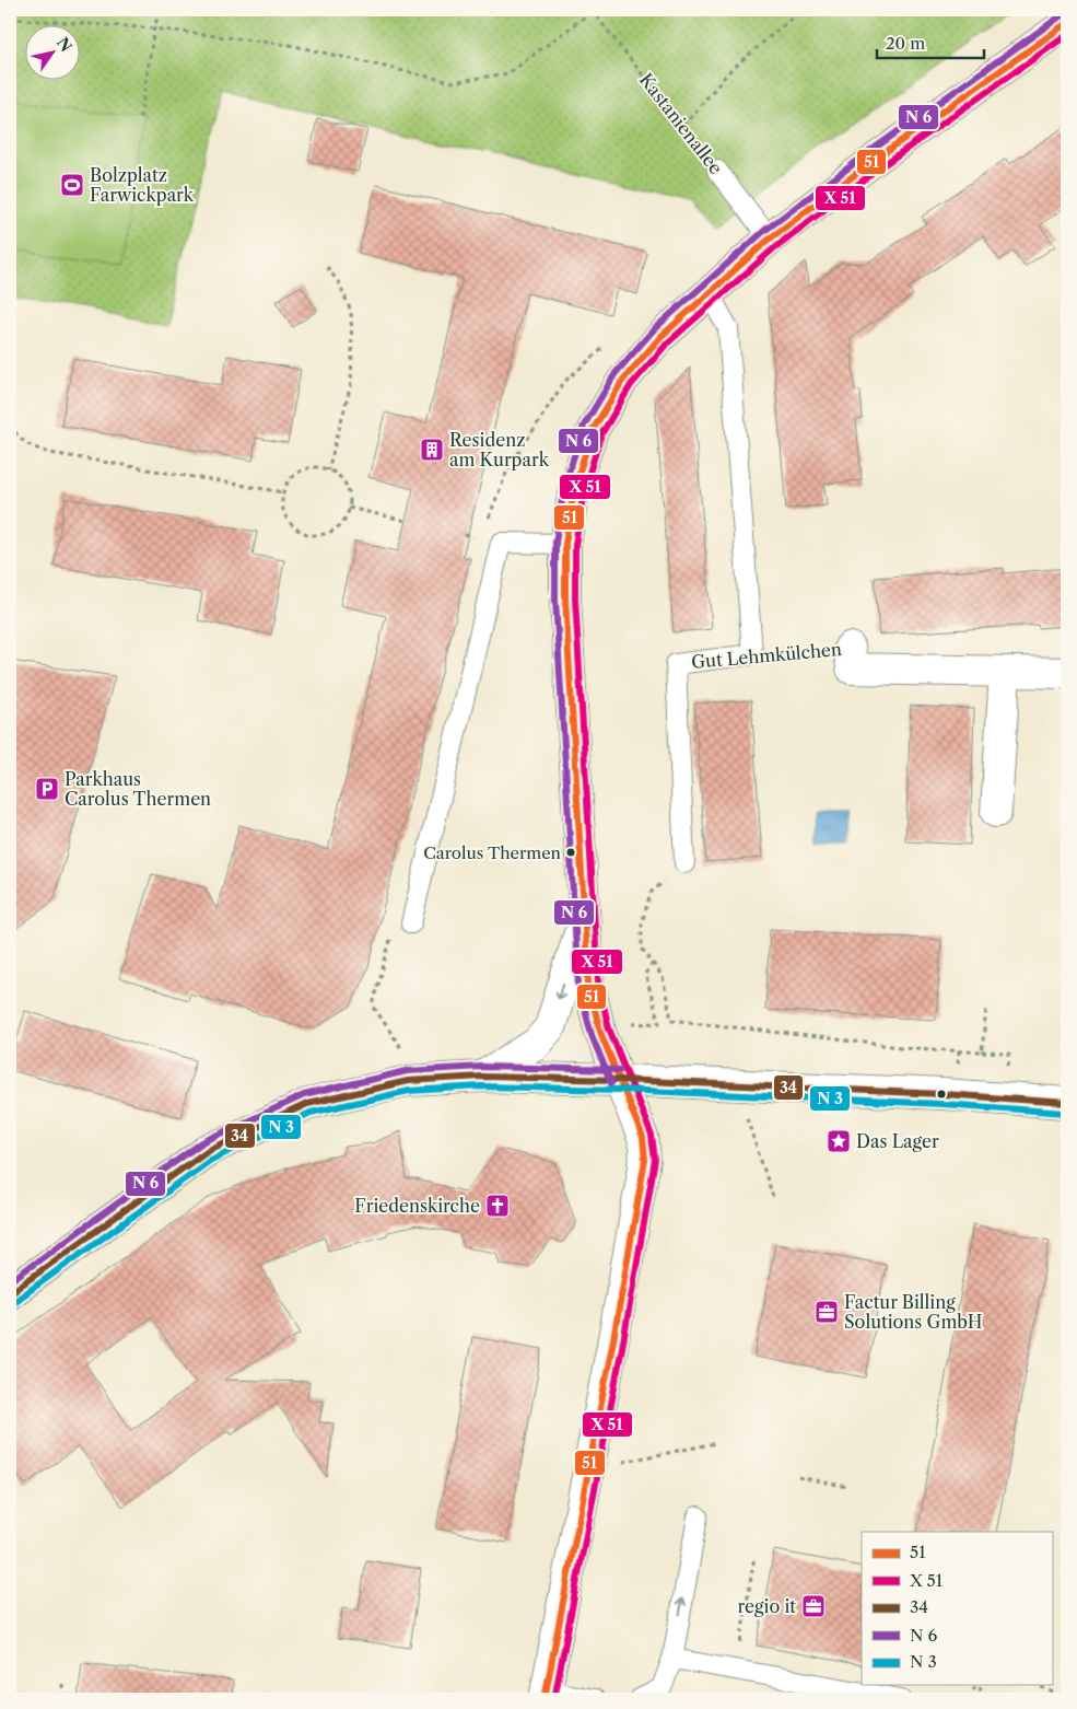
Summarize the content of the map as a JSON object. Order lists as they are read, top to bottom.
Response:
{
  "streets": {
    "street": ["Gut Lehmkülchen"],
    "lane": ["Kastanienallee"]
  },
  "places": {
    "sports": ["Bolzplatz Farwickpark"],
    "building": ["Residenz am Kurpark"],
    "parking": ["Parkhaus Carolus Thermen"],
    "other": ["Carolus Thermen"],
    "place": ["Das Lager"],
    "church": ["Friedenskirche"],
    "office": ["Factur Billing Solutions GmbH", "regio it"]
  },
  "lines": ["transit line 51", "transit line 34"],
  "legend": [
    "51",
    "X 51",
    "34",
    "N 6",
    "N 3"
  ],
  "scale_bar": "20 m",
  "north": "top right"
}
